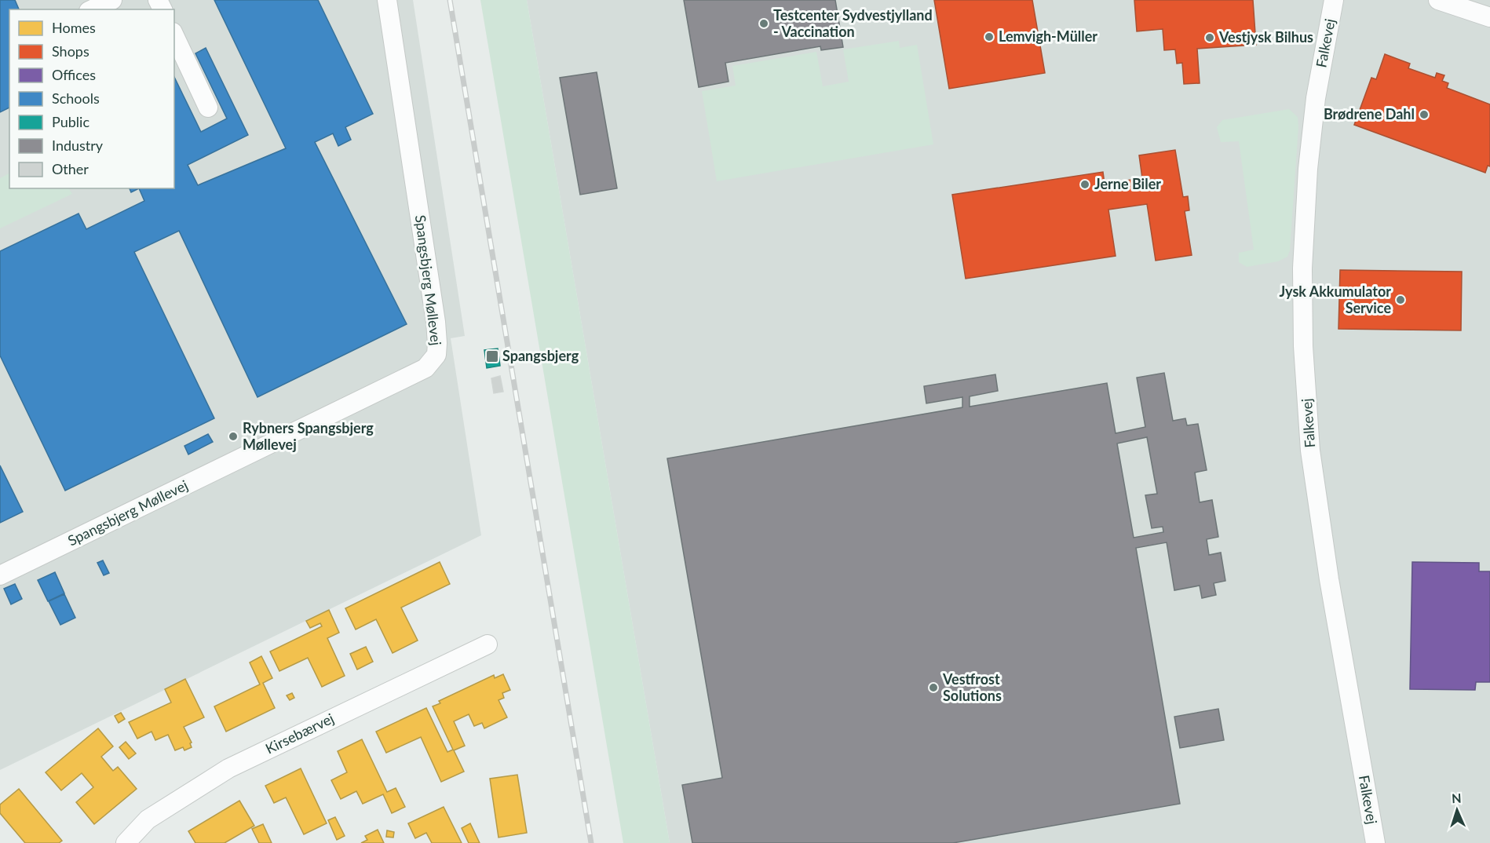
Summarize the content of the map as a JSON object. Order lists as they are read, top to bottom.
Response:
{
  "streets": {
    "street": ["Falkevej", "Spangsbjerg Møllevej", "Kirsebærvej"]
  },
  "places": {
    "other": [
      "Testcenter Sydvestjylland - Vaccination",
      "Lemvigh-Müller",
      "Vestjysk Bilhus",
      "Brødrene Dahl",
      "Jerne Biler",
      "Jysk Akkumulator Service",
      "Rybners Spangsbjerg Møllevej",
      "Vestfrost Solutions"
    ],
    "transit": ["Spangsbjerg"]
  },
  "legend": [
    "Homes",
    "Shops",
    "Offices",
    "Schools",
    "Public",
    "Industry",
    "Other"
  ],
  "north": "top"
}
